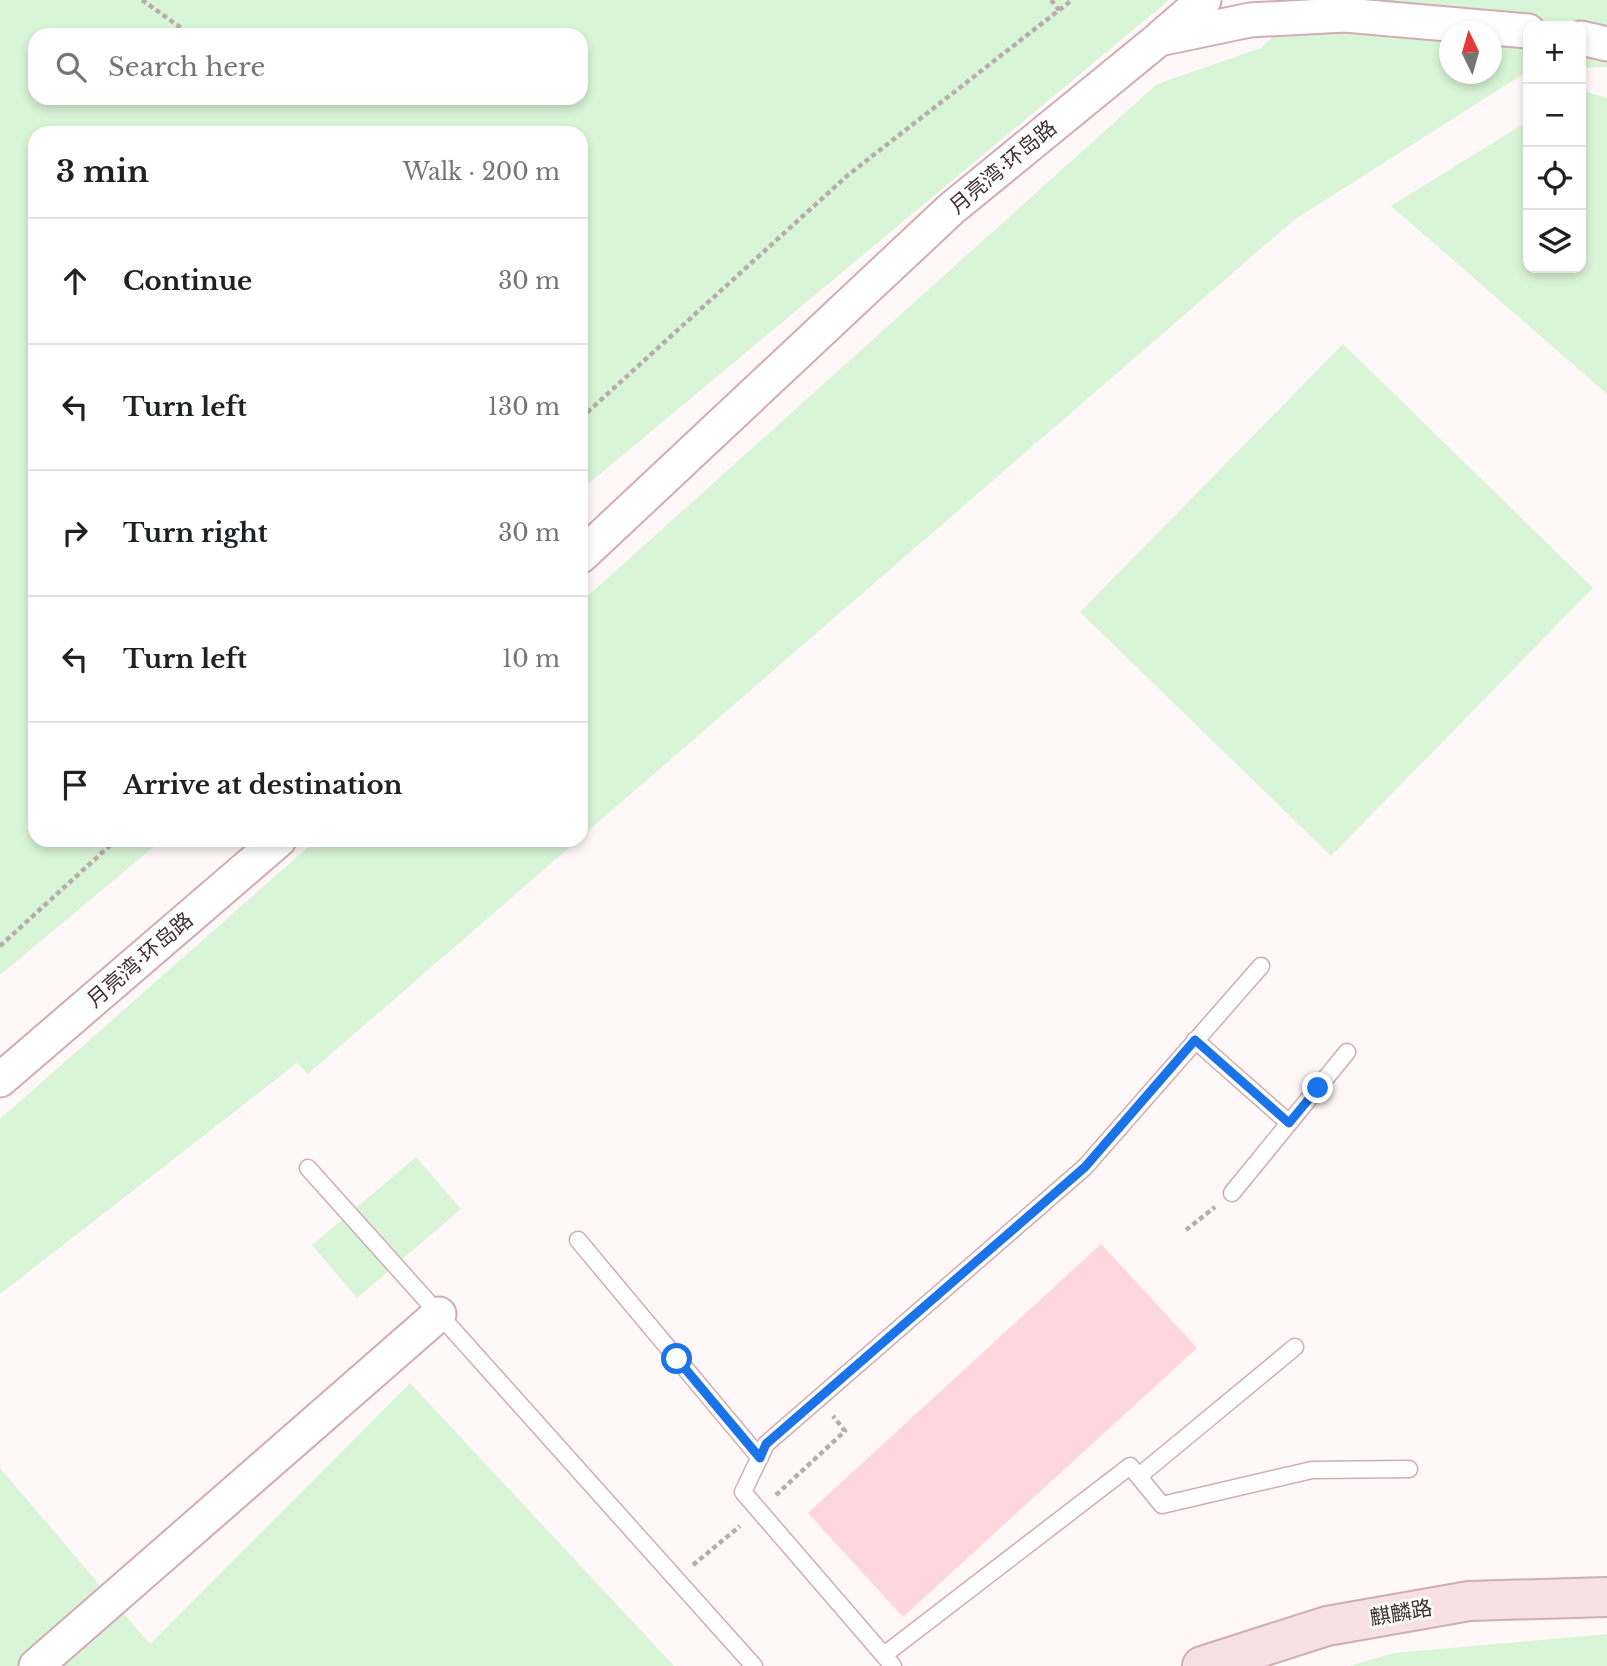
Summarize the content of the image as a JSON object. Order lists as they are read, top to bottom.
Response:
{
  "streets": {
    "street": ["月亮湾·环岛路", "麒麟路"]
  },
  "north": "top",
  "page": {
    "map_buttons": ["+", "−"],
    "search": "Search here",
    "heading": ["3 min", "Walk · 200 m"],
    "list": [
      ["Continue", "30 m"],
      ["Turn left", "130 m"],
      ["Turn right", "30 m"],
      ["Turn left", "10 m"],
      "Arrive at destination"
    ]
  }
}
